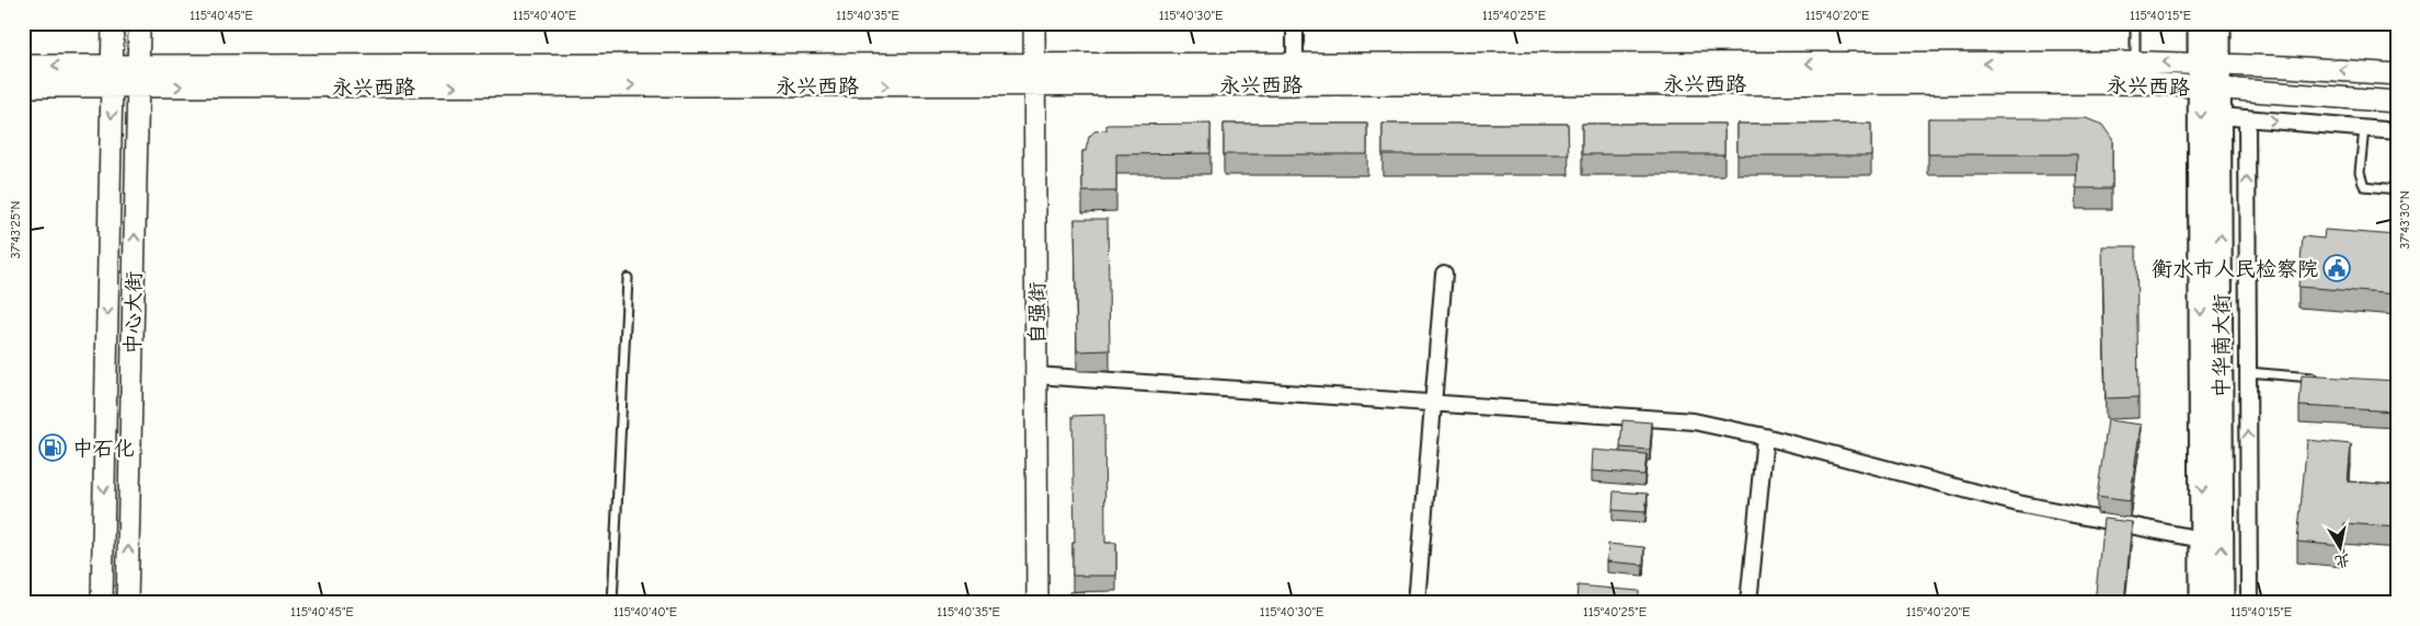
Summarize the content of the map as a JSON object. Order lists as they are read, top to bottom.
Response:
{
  "streets": {
    "main road": [
      "永兴西路",
      "中心大街",
      "自强街",
      "中华南大街"
    ]
  },
  "crossings": [
    ["永兴西路", "中心大街"],
    ["永兴西路", "自强街"],
    ["永兴西路", "中华南大街"]
  ],
  "places": {
    "public building": ["衡水市人民检察院"],
    "fuel station": ["中石化"]
  },
  "north": "bottom",
  "coordinates": [
    "115°40'45\"E",
    "115°40'40\"E",
    "115°40'35\"E",
    "115°40'30\"E",
    "115°40'25\"E",
    "115°40'20\"E",
    "115°40'15\"E",
    "37°43'30\"N",
    "37°43'25\"N"
  ]
}
